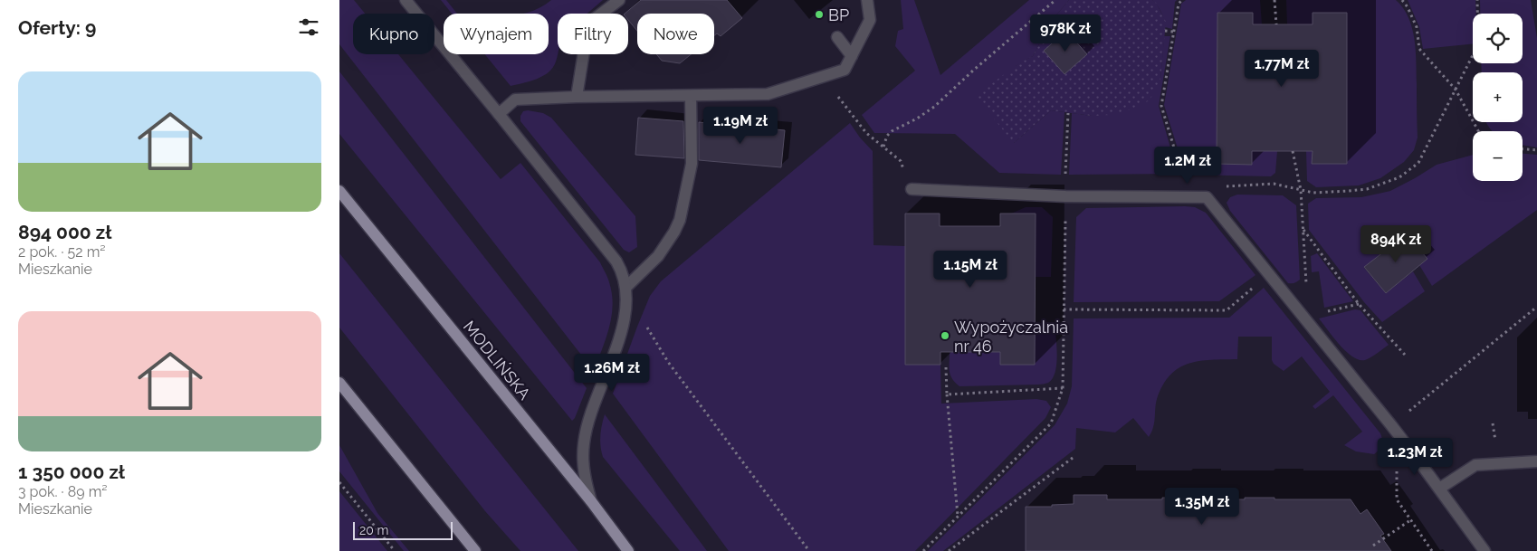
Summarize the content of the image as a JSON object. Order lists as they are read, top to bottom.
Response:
{
  "streets": {
    "main road": ["MODLIŃSKA"]
  },
  "places": ["BP", "Wypożyczalnia nr 46"],
  "scale_bar": "20 m",
  "page": {
    "heading": "Oferty: 9",
    "map_buttons": ["+", "−"],
    "chip": [
      "Kupno",
      "Wynajem",
      "Filtry",
      "Nowe"
    ],
    "price": [
      "978K zł",
      "1.77M zł",
      "1.19M zł",
      "1.2M zł",
      "894K zł",
      "1.15M zł",
      "1.26M zł",
      "1.23M zł",
      "1.35M zł"
    ],
    "list": [
      {
        "name": "894 000 zł",
        "note": "2 pok. · 52 m² · Mieszkanie"
      },
      {
        "name": "1 350 000 zł",
        "note": "3 pok. · 89 m² · Mieszkanie"
      }
    ],
    "scale": "20 m"
  }
}
